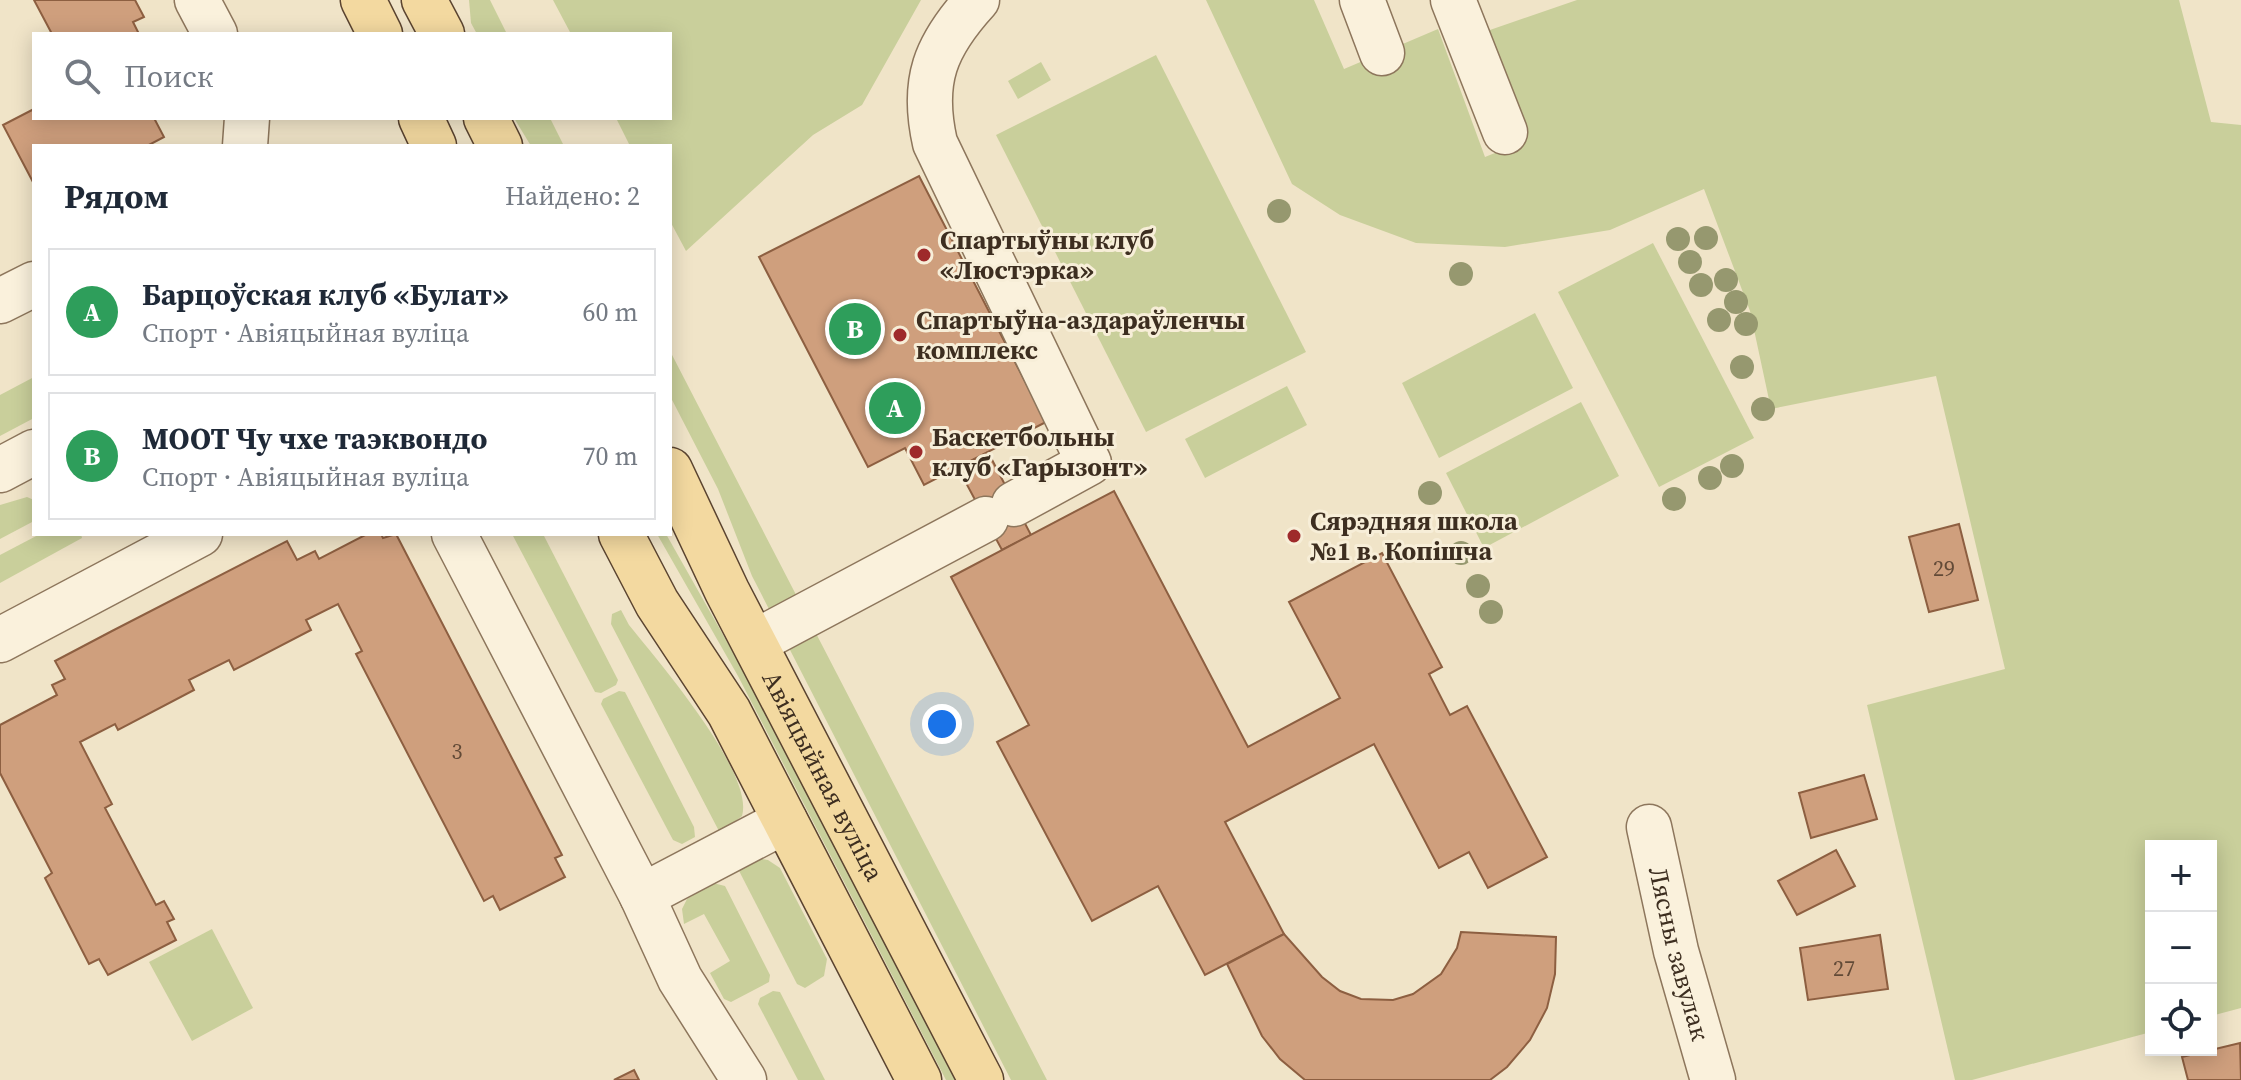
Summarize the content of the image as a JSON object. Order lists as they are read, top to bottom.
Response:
{
  "streets": {
    "main road": ["Авіяцыйная вуліца"],
    "street": ["Лясны завулак"]
  },
  "places": [
    "Cпартыўны клуб «Люстэрка»",
    "Спартыўна-аздараўленчы комплекс",
    "Баскетбольны клуб «Гарызонт»",
    "Сярэдняя школа №1 в. Копішча"
  ],
  "house_numbers": ["29", "3", "27"],
  "page": {
    "search": "Поиск",
    "heading": ["Рядом", "Найдено: 2"],
    "list": [
      {
        "mark": "A",
        "name": "Барцоўская клуб «Булат»",
        "note": "Спорт · Авіяцыйная вуліца",
        "value": "60 m"
      },
      {
        "mark": "B",
        "name": "МООТ Чу чхе таэквондо",
        "note": "Спорт · Авіяцыйная вуліца",
        "value": "70 m"
      }
    ],
    "pins": ["B", "A"],
    "map_buttons": ["+", "−"]
  }
}
